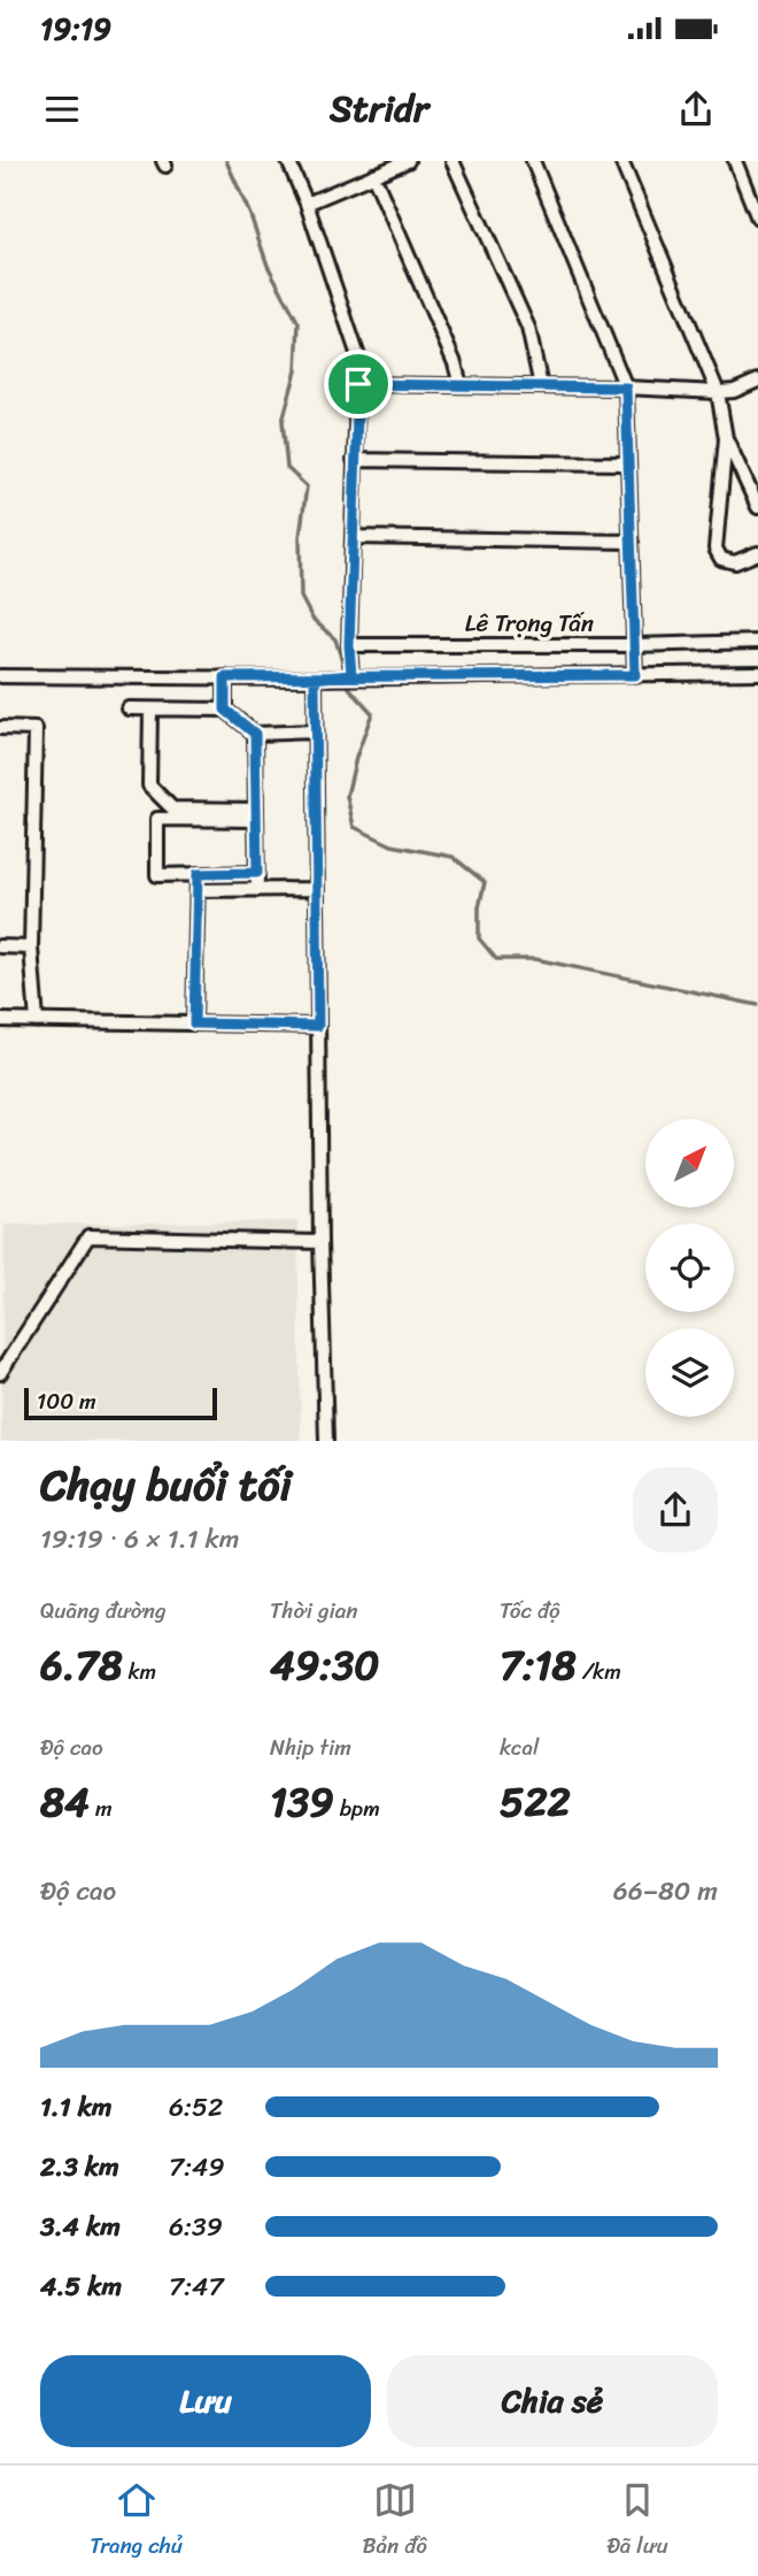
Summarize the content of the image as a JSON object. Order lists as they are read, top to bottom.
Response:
{
  "streets": {
    "street": ["Lê Trọng Tấn"]
  },
  "scale_bar": "100 m",
  "north": "top right",
  "page": {
    "status": "19:19",
    "header": "Stridr",
    "scale": "100 m",
    "heading": ["Chạy buổi tối", "19:19 · 6 × 1.1 km"],
    "stats": [
      ["Quãng đường", "6.78 km"],
      ["Thời gian", "49:30"],
      ["Tốc độ", "7:18 /km"],
      ["Độ cao", "84 m"],
      ["Nhịp tim", "139 bpm"],
      ["kcal", "522"]
    ],
    "chart": ["Độ cao", "66–80 m"],
    "list": [
      {
        "name": "1.1 km",
        "note": "6:52"
      },
      {
        "name": "2.3 km",
        "note": "7:49"
      },
      {
        "name": "3.4 km",
        "note": "6:39"
      },
      {
        "name": "4.5 km",
        "note": "7:47"
      }
    ],
    "buttons": ["Lưu", "Chia sẻ"],
    "tabs": ["Trang chủ", "Bản đồ", "Đã lưu"]
  }
}
